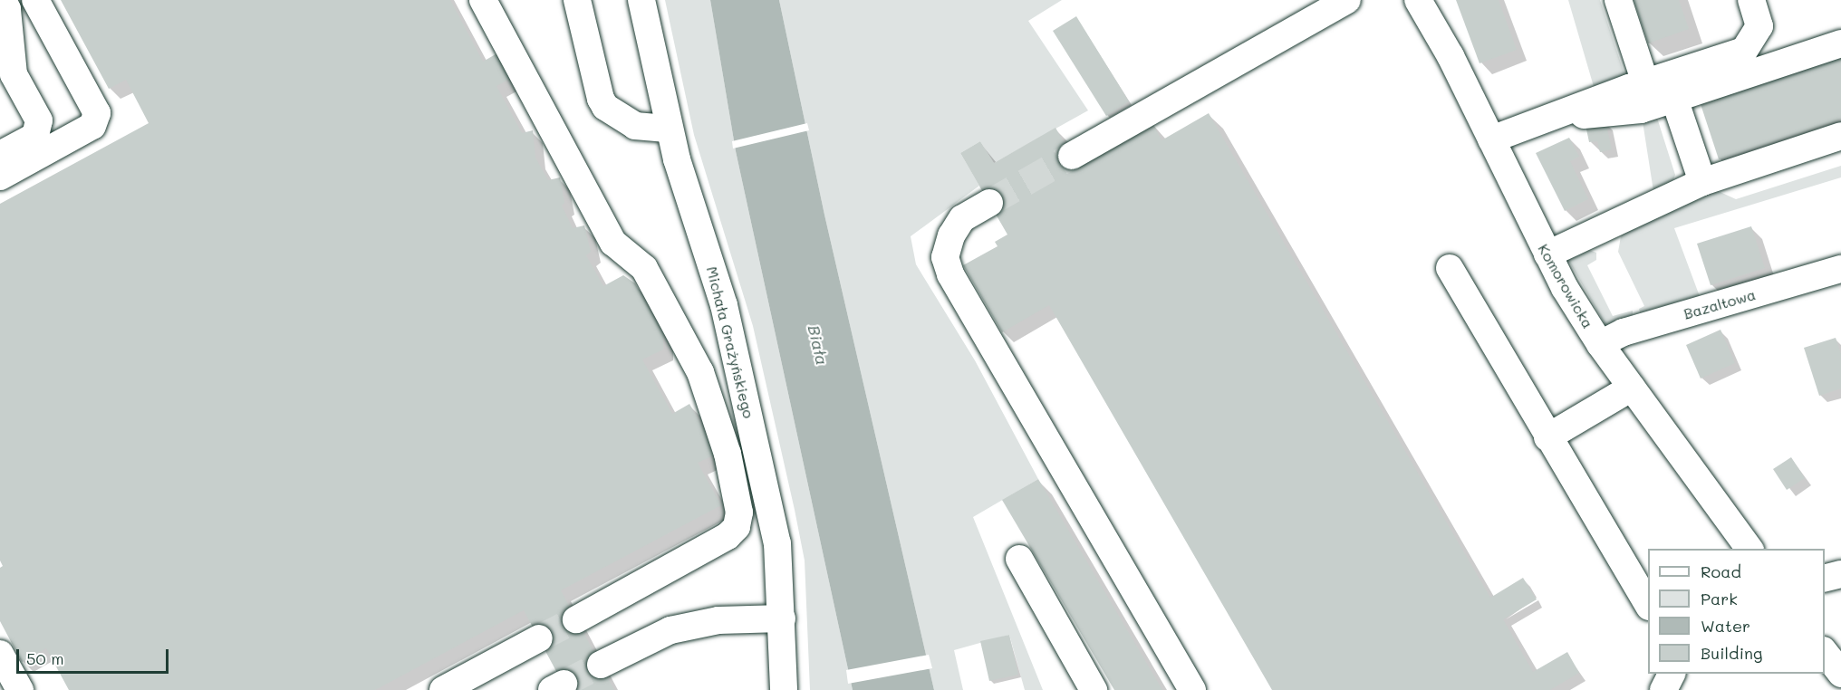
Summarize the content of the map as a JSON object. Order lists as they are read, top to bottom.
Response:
{
  "streets": {
    "street": ["Komorowicka", "Bazaltowa", "Michała Grażyńskiego"]
  },
  "crossings": [
    ["Komorowicka", "Bazaltowa"]
  ],
  "water": ["Biała"],
  "legend": [
    "Road",
    "Park",
    "Water",
    "Building"
  ],
  "scale_bar": "50 m"
}
